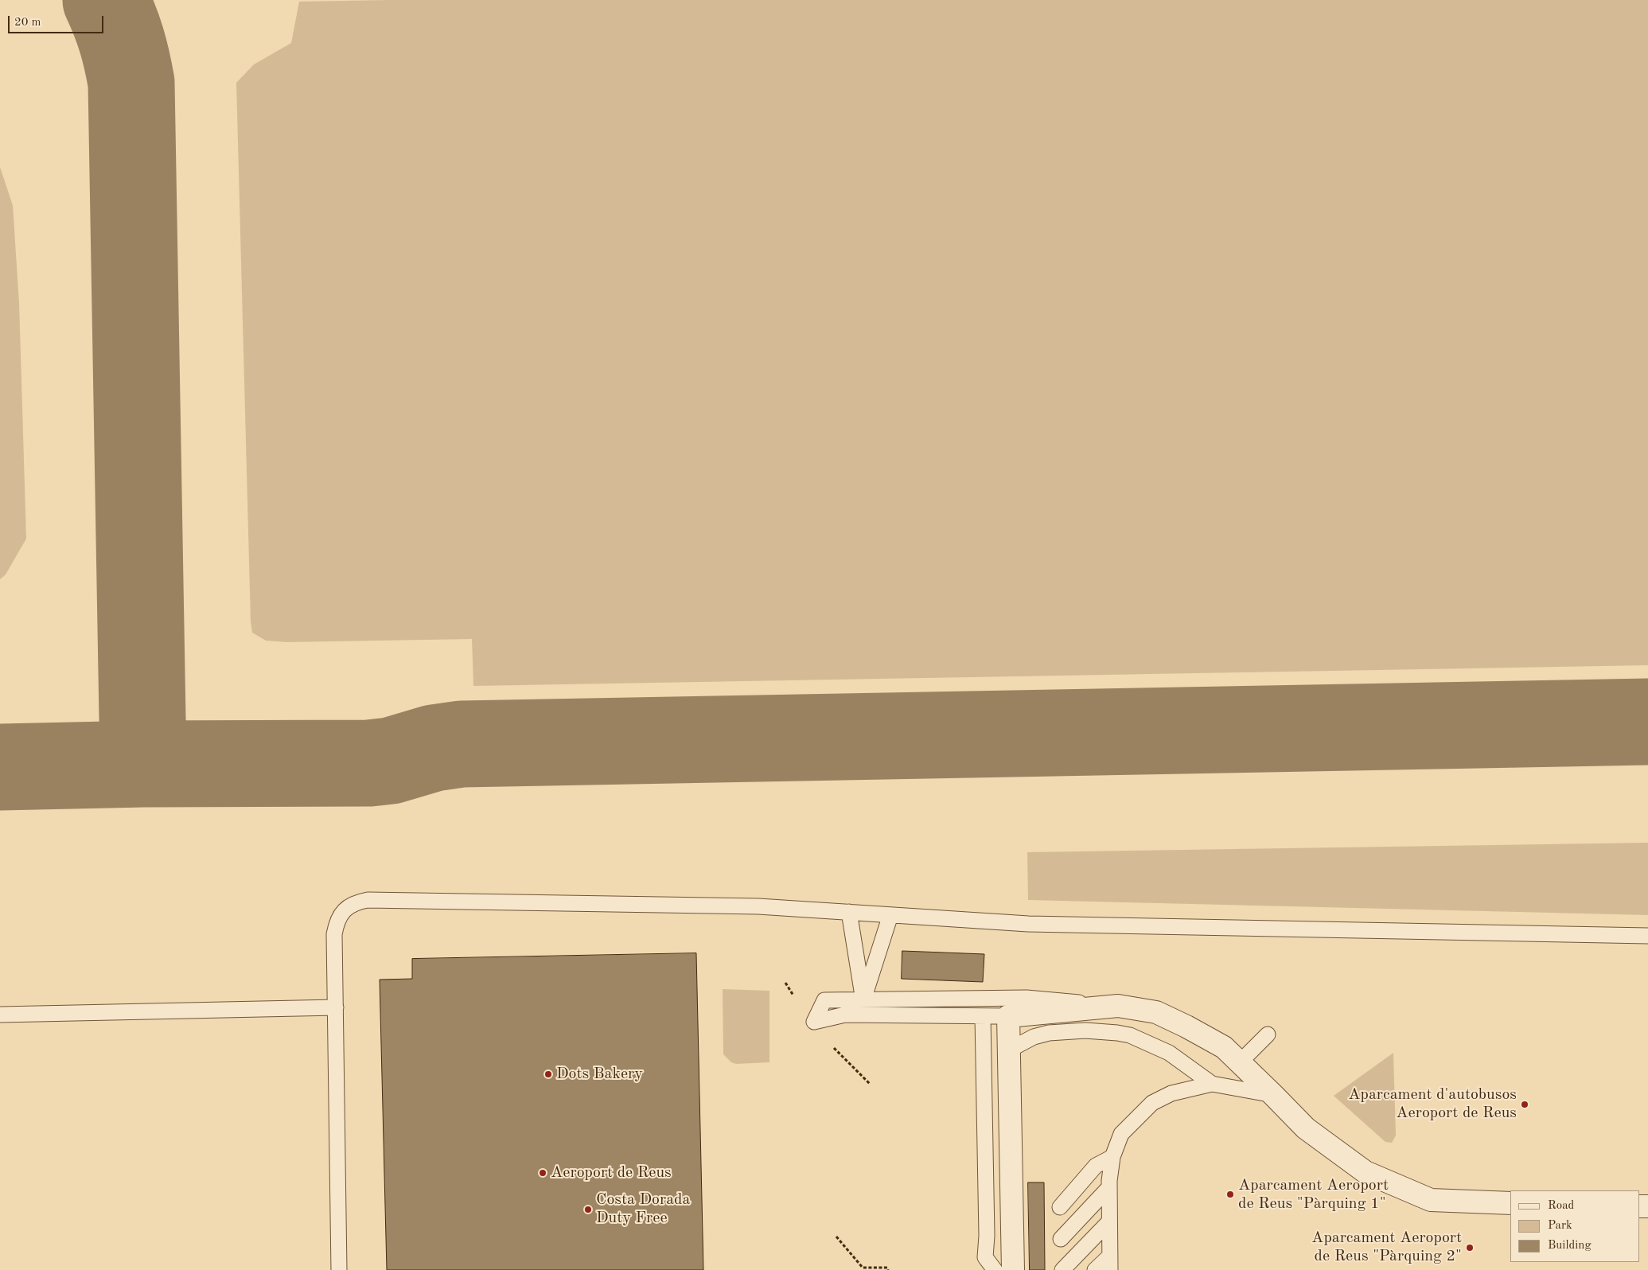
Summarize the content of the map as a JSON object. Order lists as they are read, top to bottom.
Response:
{
  "places": [
    "Dots Bakery",
    "Aparcament d'autobusos Aeroport de Reus",
    "Aeroport de Reus",
    "Aparcament Aeroport de Reus \"Pàrquing 1\"",
    "Costa Dorada Duty Free",
    "Aparcament Aeroport de Reus \"Pàrquing 2\""
  ],
  "legend": ["Road", "Park", "Building"],
  "scale_bar": "20 m"
}
